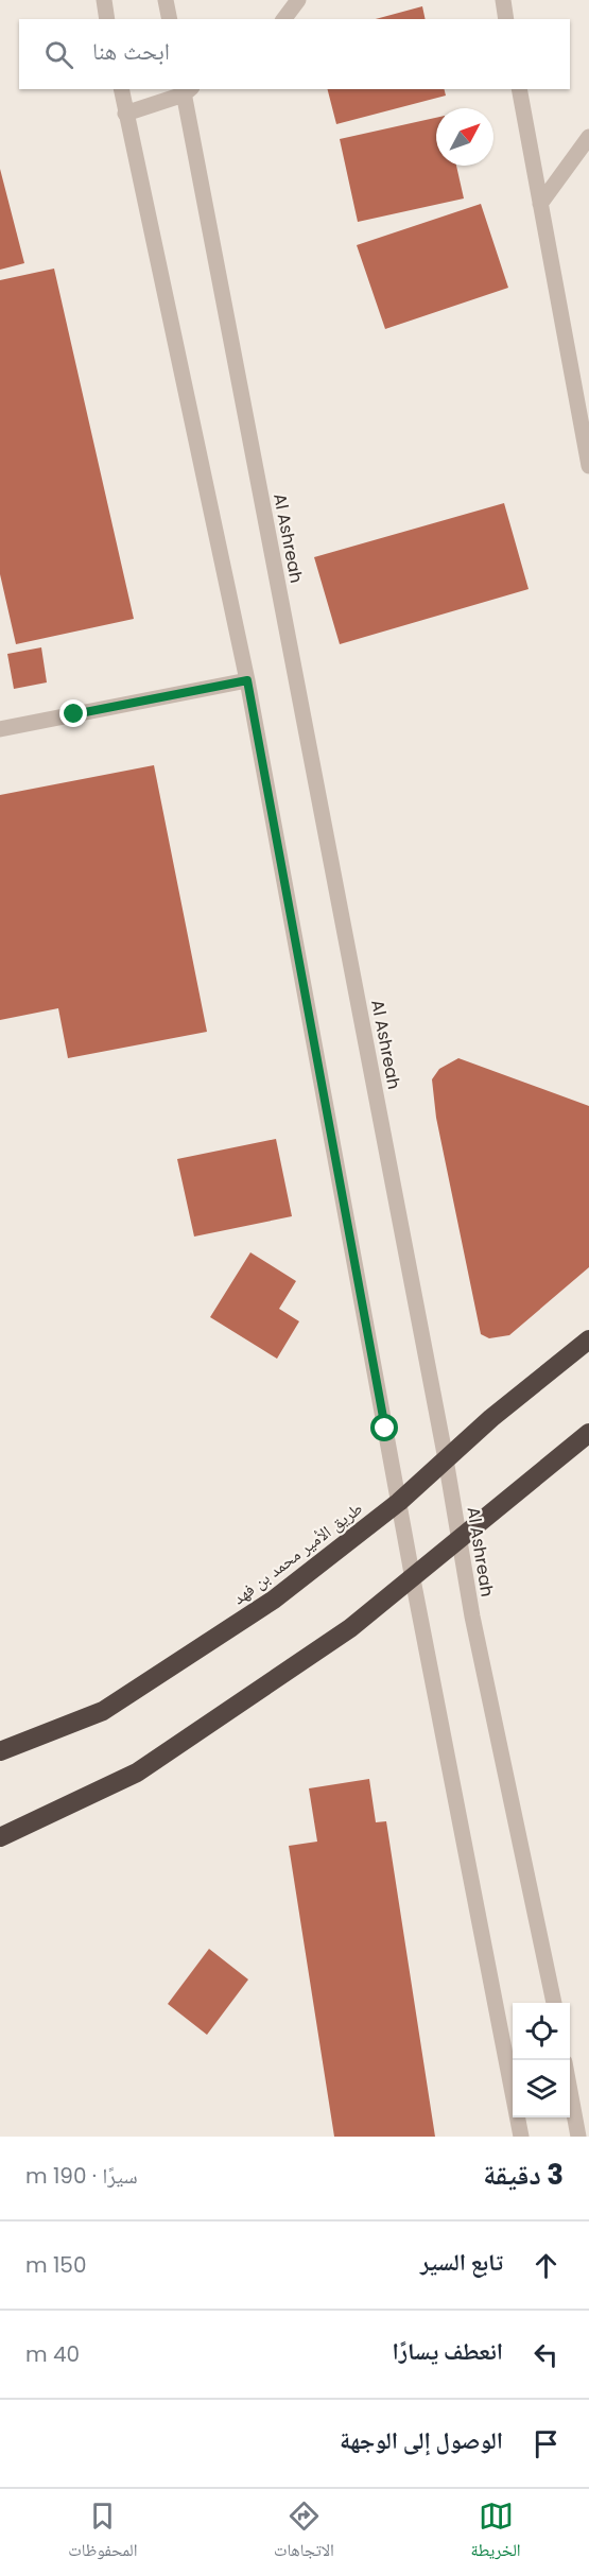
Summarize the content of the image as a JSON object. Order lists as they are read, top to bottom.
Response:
{
  "streets": {
    "highway": ["طريق الأمير محمد بن فهد"],
    "street": ["Al Ashreah"]
  },
  "crossings": [
    ["Al Ashreah", "طريق الأمير محمد بن فهد"]
  ],
  "north": "top right",
  "page": {
    "search": "ابحث هنا",
    "heading": ["3 دقيقة", "سيرًا · 190 m"],
    "list": [
      ["تابع السير", "150 m"],
      ["انعطف يسارًا", "40 m"],
      "الوصول إلى الوجهة"
    ],
    "nav": ["الخريطة", "الاتجاهات", "المحفوظات"]
  }
}
